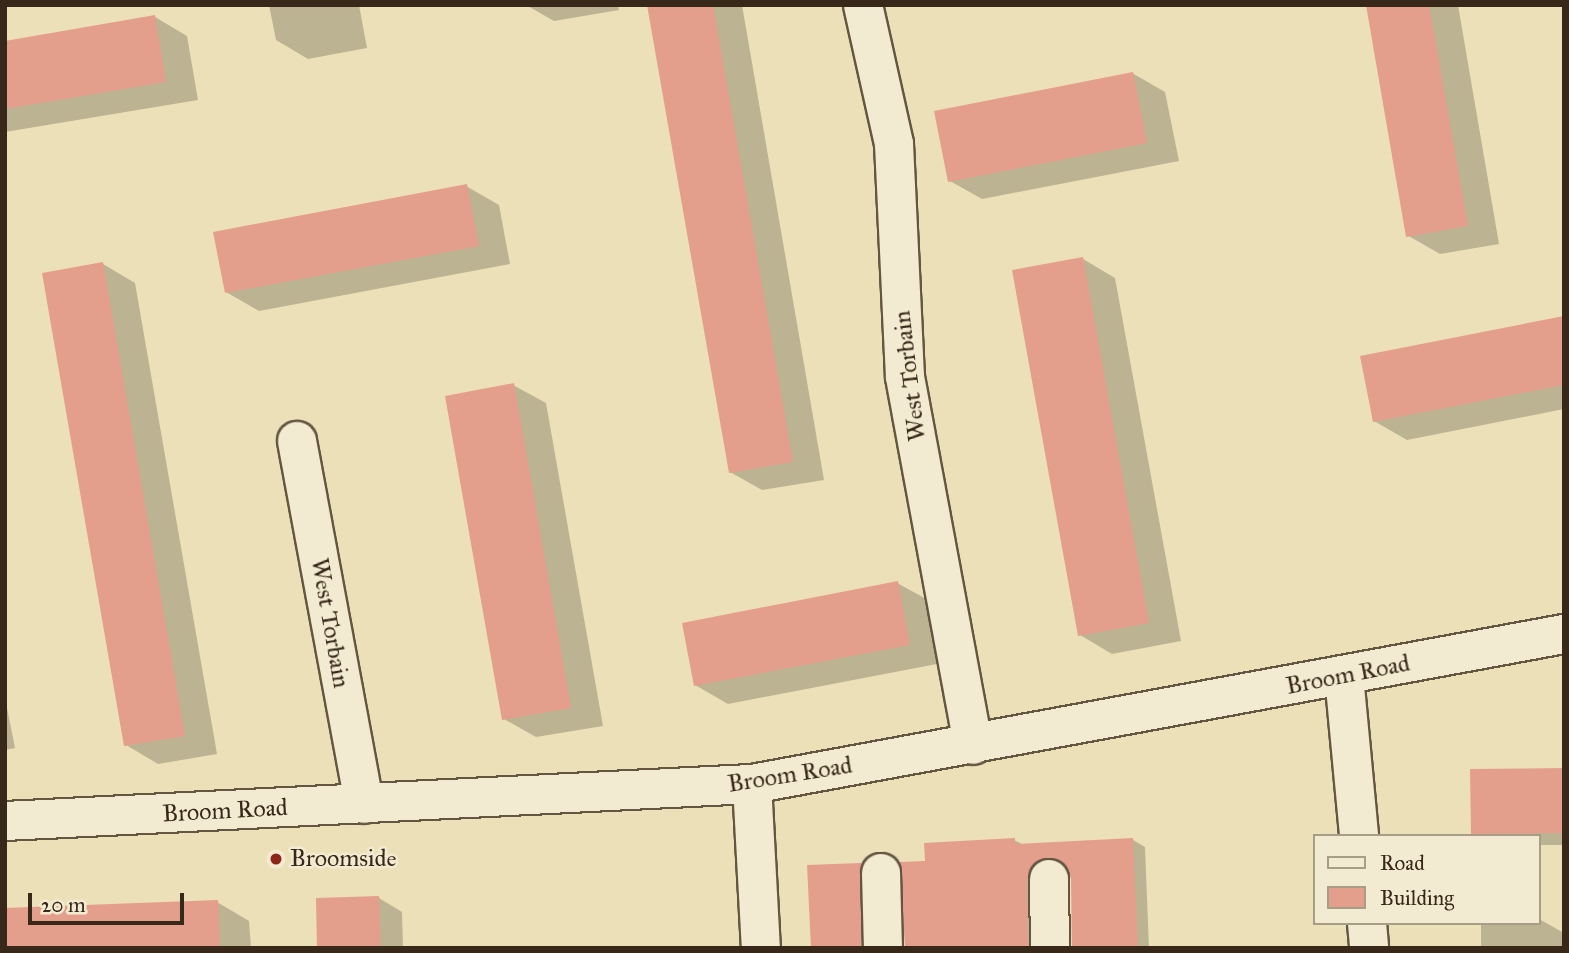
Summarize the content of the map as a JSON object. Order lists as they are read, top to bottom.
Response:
{
  "streets": {
    "street": ["West Torbain", "Broom Road"]
  },
  "crossings": [
    ["West Torbain", "Broom Road"]
  ],
  "places": ["Broomside"],
  "legend": ["Road", "Building"],
  "scale_bar": "20 m"
}
